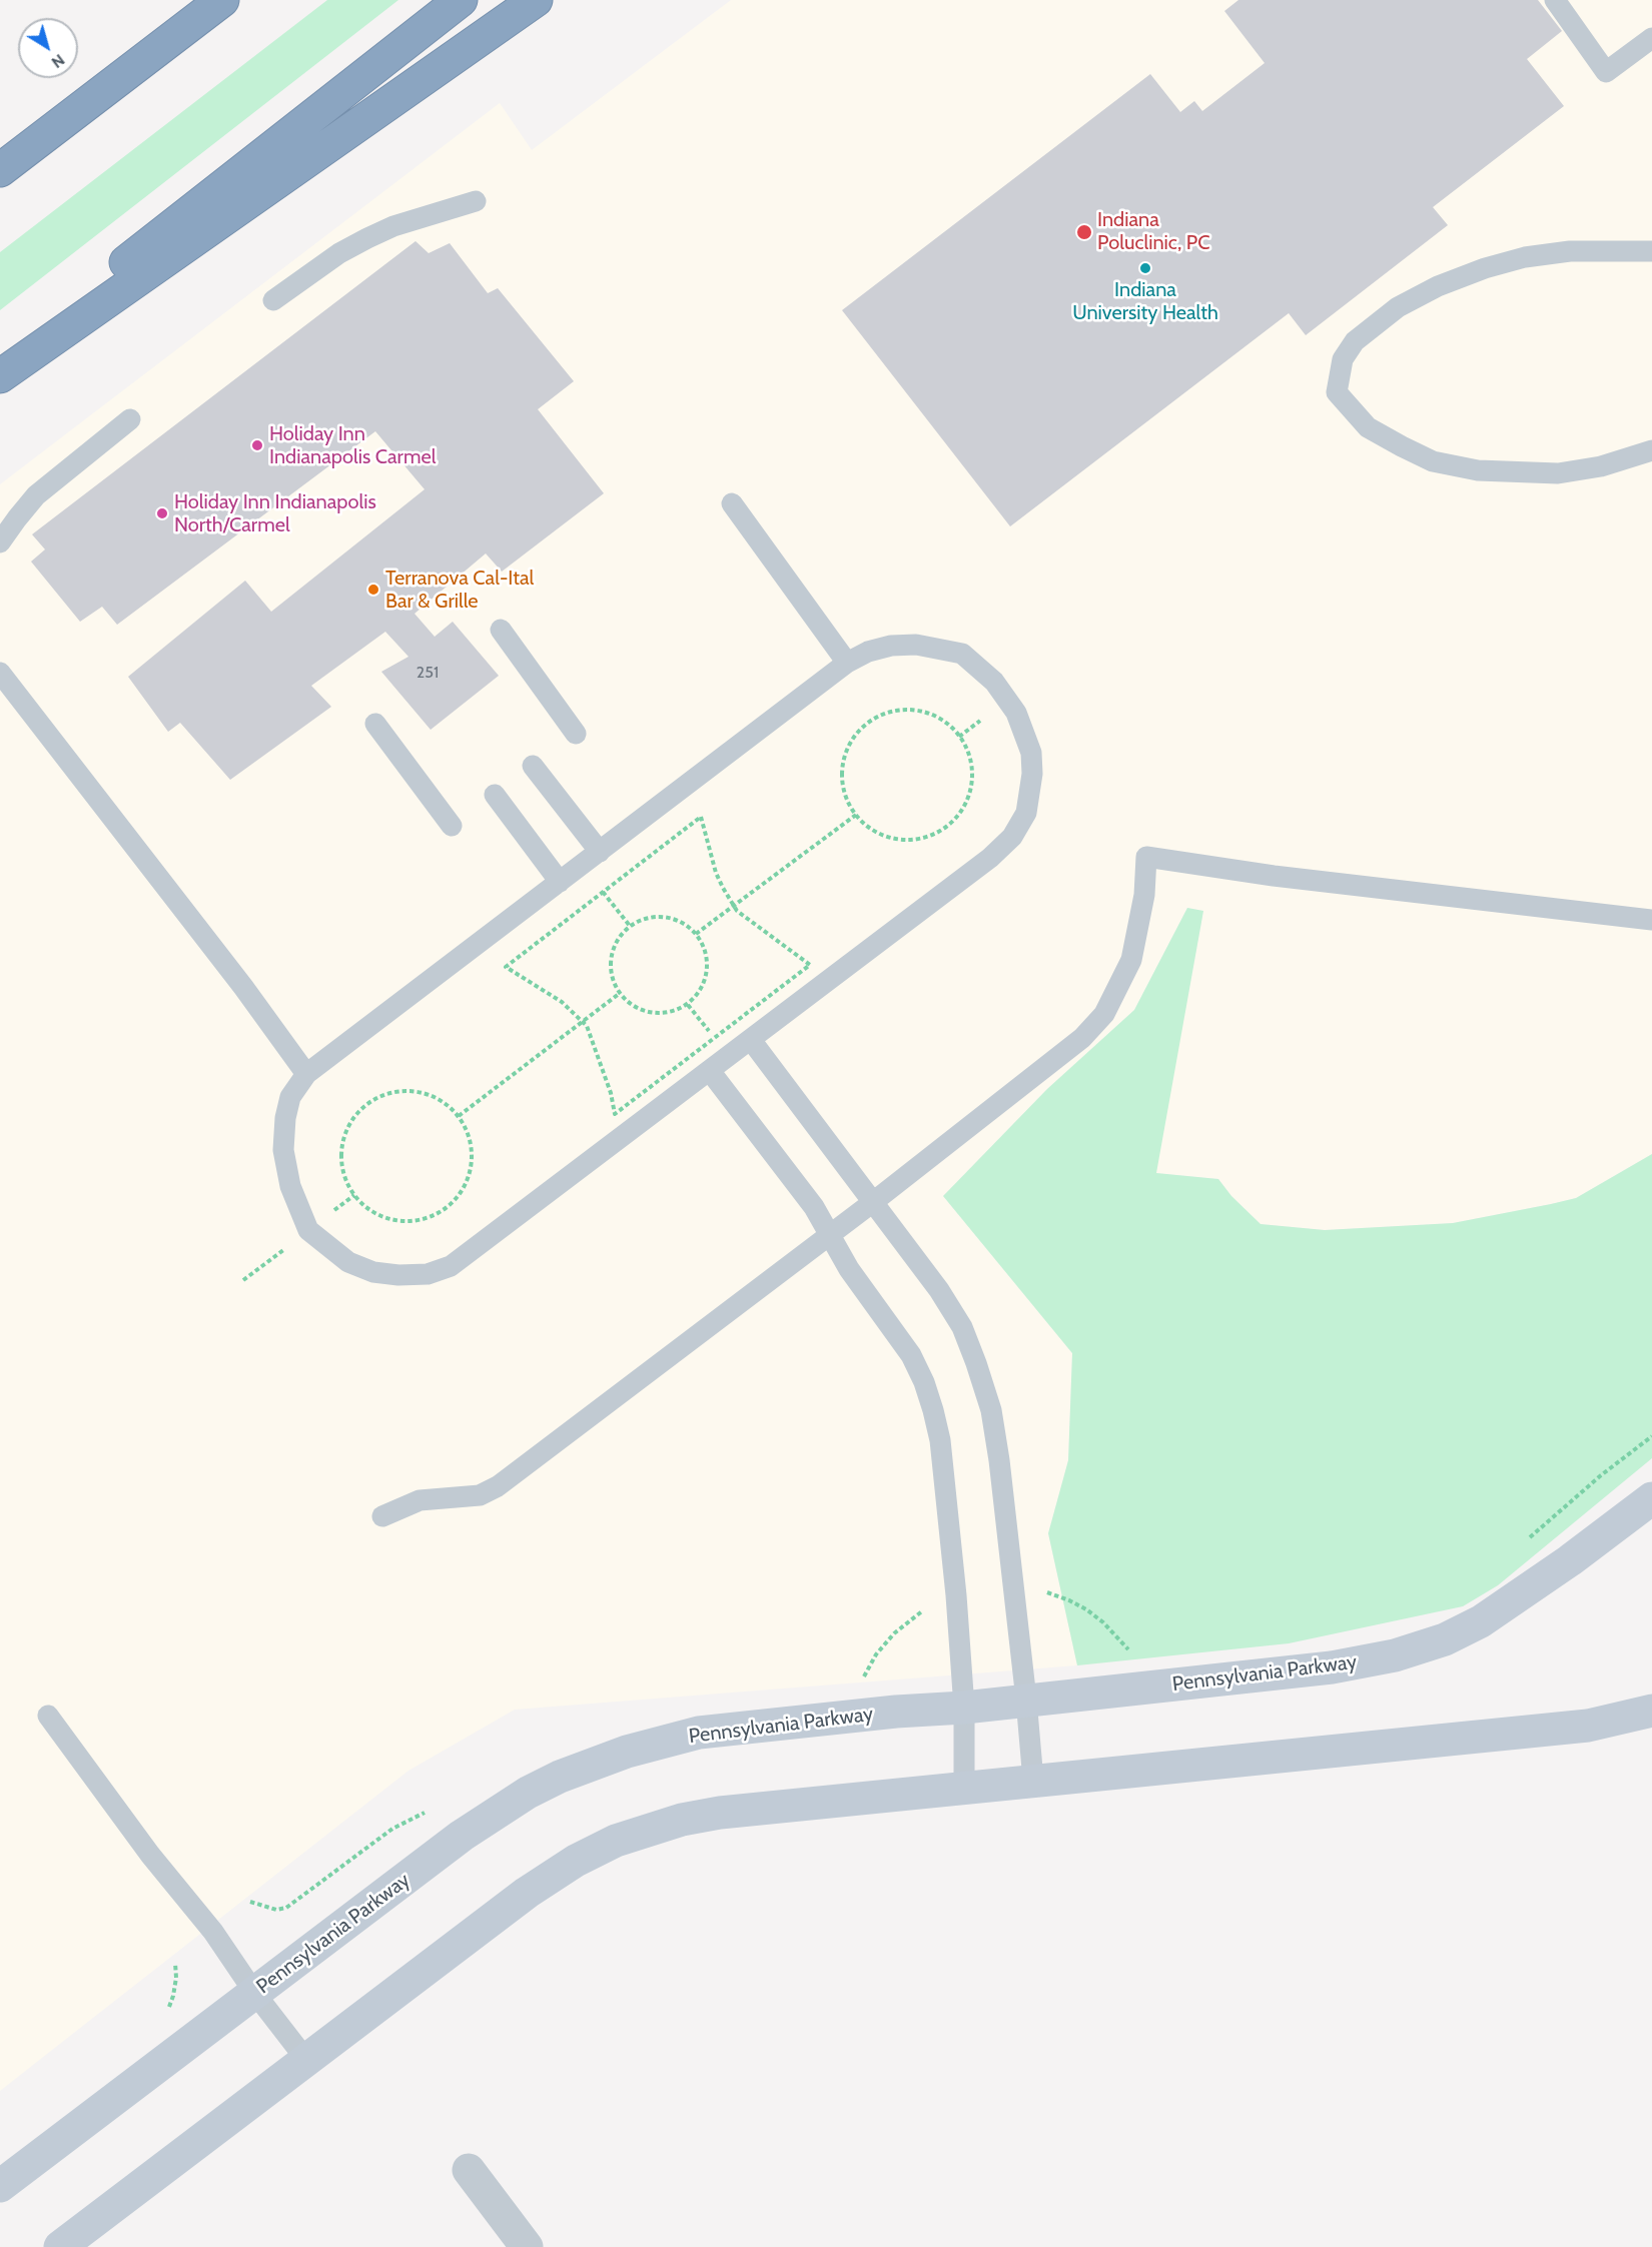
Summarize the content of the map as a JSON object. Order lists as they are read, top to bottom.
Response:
{
  "streets": {
    "main road": ["Pennsylvania Parkway"]
  },
  "places": [
    "Indiana Poluclinic, PC",
    "Indiana University Health",
    "Holiday Inn Indianapolis Carmel",
    "Holiday Inn Indianapolis North/Carmel",
    "Terranova Cal-Ital Bar & Grille"
  ],
  "house_numbers": ["251"],
  "north": "bottom right"
}
